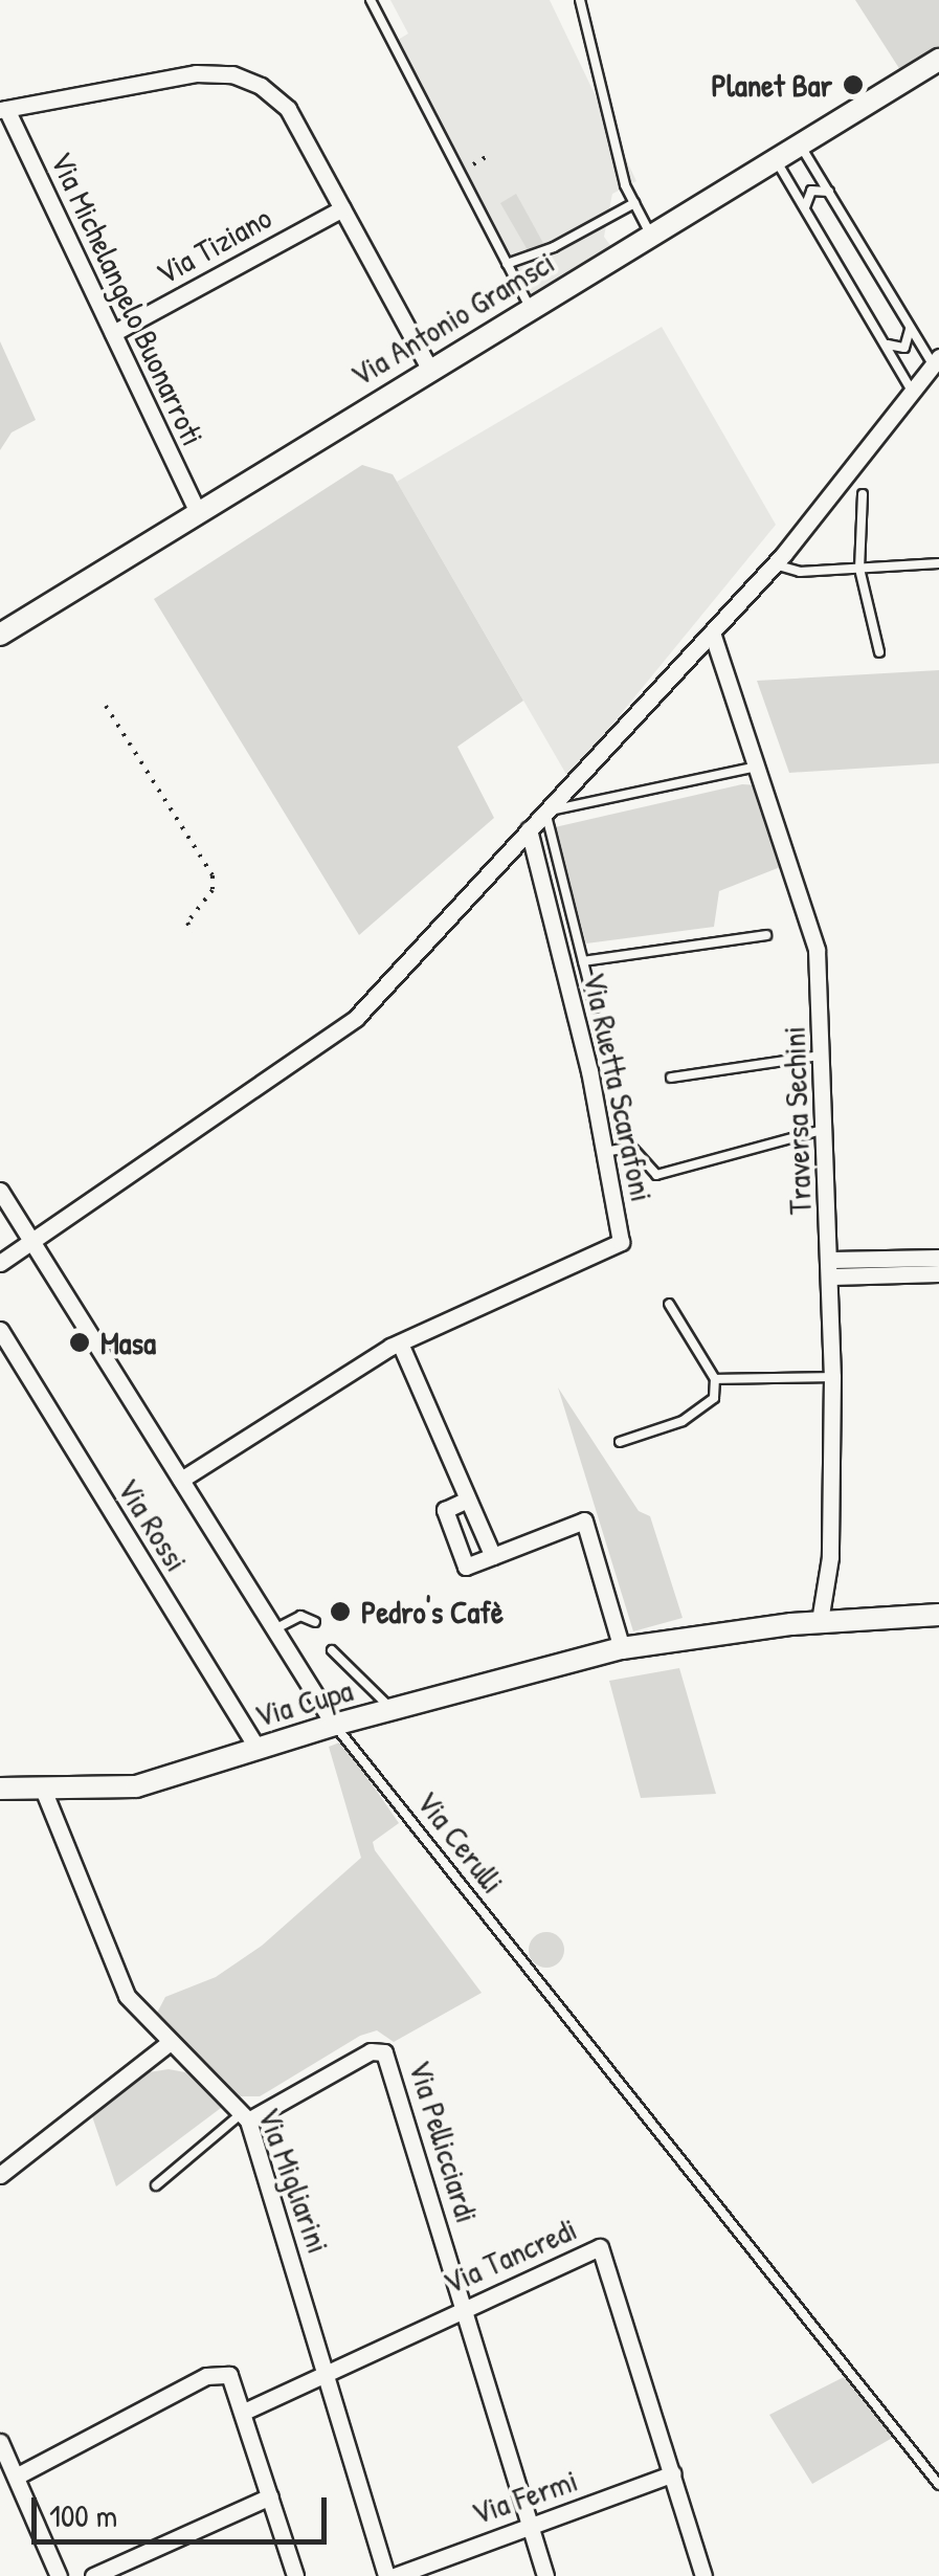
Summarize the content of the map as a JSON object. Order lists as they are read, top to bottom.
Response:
{
  "streets": {
    "street": [
      "Via Tiziano",
      "Via Michelangelo Buonarroti",
      "Via Antonio Gramsci",
      "Via Ruetta Scarafoni",
      "Traversa Sechini",
      "Via Rossi",
      "Via Cupa",
      "Via Cerulli",
      "Via Pellicciardi",
      "Via Migliarini",
      "Via Tancredi",
      "Via Fermi"
    ]
  },
  "crossings": [
    ["Via Tiziano", "Via Michelangelo Buonarroti"],
    ["Via Michelangelo Buonarroti", "Via Antonio Gramsci"],
    ["Traversa Sechini", "Via Cupa"],
    ["Via Rossi", "Via Cupa"],
    ["Via Cupa", "Via Cerulli"],
    ["Via Cupa", "Via Migliarini"],
    ["Via Pellicciardi", "Via Migliarini"],
    ["Via Pellicciardi", "Via Tancredi"],
    ["Via Pellicciardi", "Via Fermi"],
    ["Via Migliarini", "Via Tancredi"],
    ["Via Tancredi", "Via Fermi"]
  ],
  "places": ["Planet Bar", "Masa", "Pedro's Cafè"],
  "scale_bar": "100 m"
}
